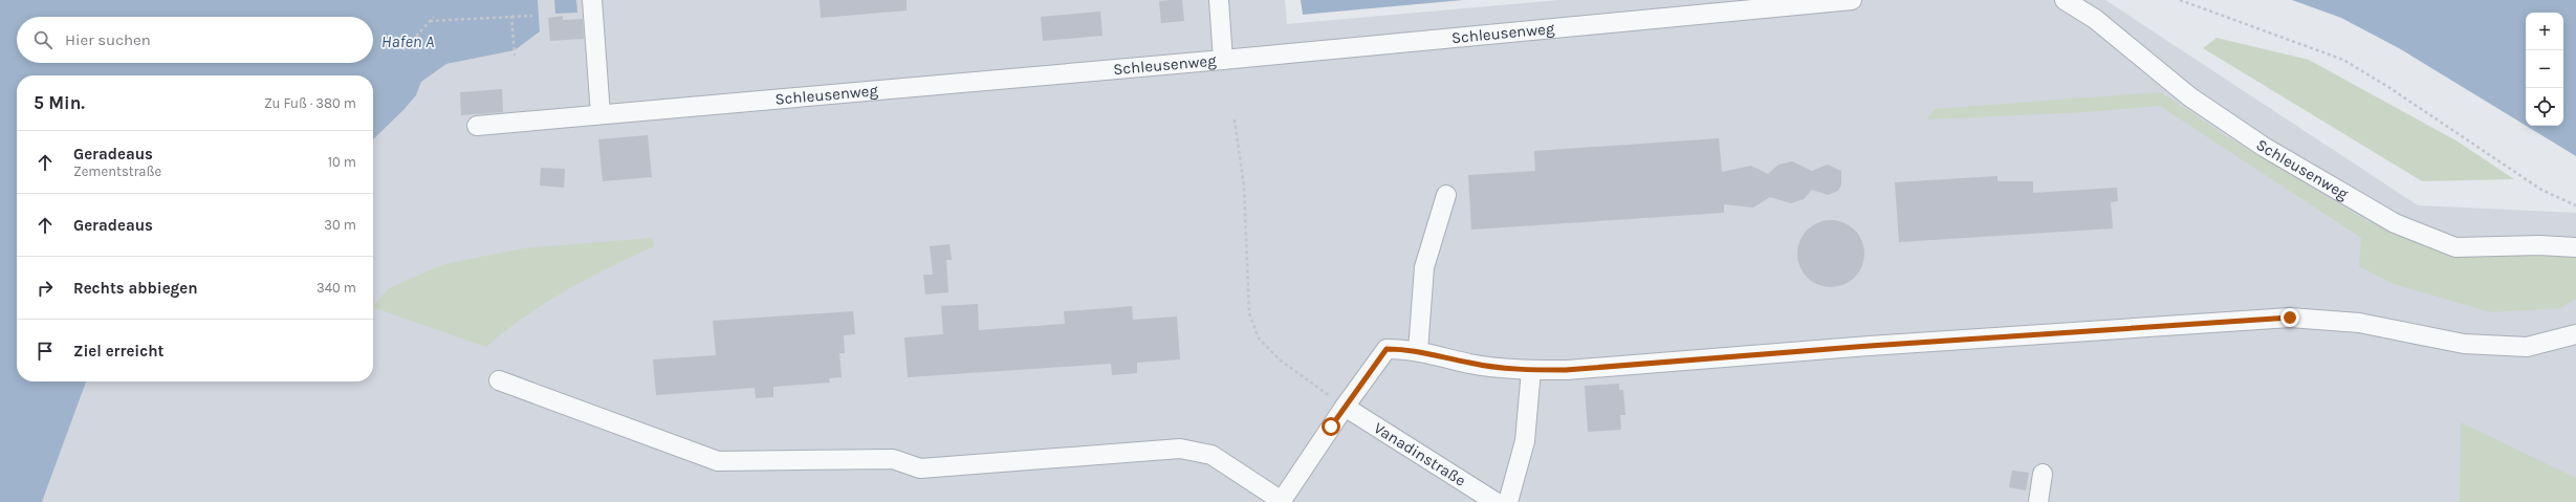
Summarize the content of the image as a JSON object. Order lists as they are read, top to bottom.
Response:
{
  "streets": {
    "street": ["Schleusenweg", "Vanadinstraße"]
  },
  "water": ["Hafen A"],
  "page": {
    "map_buttons": ["+", "−"],
    "search": "Hier suchen",
    "heading": ["5 Min.", "Zu Fuß · 380 m"],
    "list": [
      ["Geradeaus", "Zementstraße", "10 m"],
      ["Geradeaus", "30 m"],
      ["Rechts abbiegen", "340 m"],
      "Ziel erreicht"
    ]
  }
}
